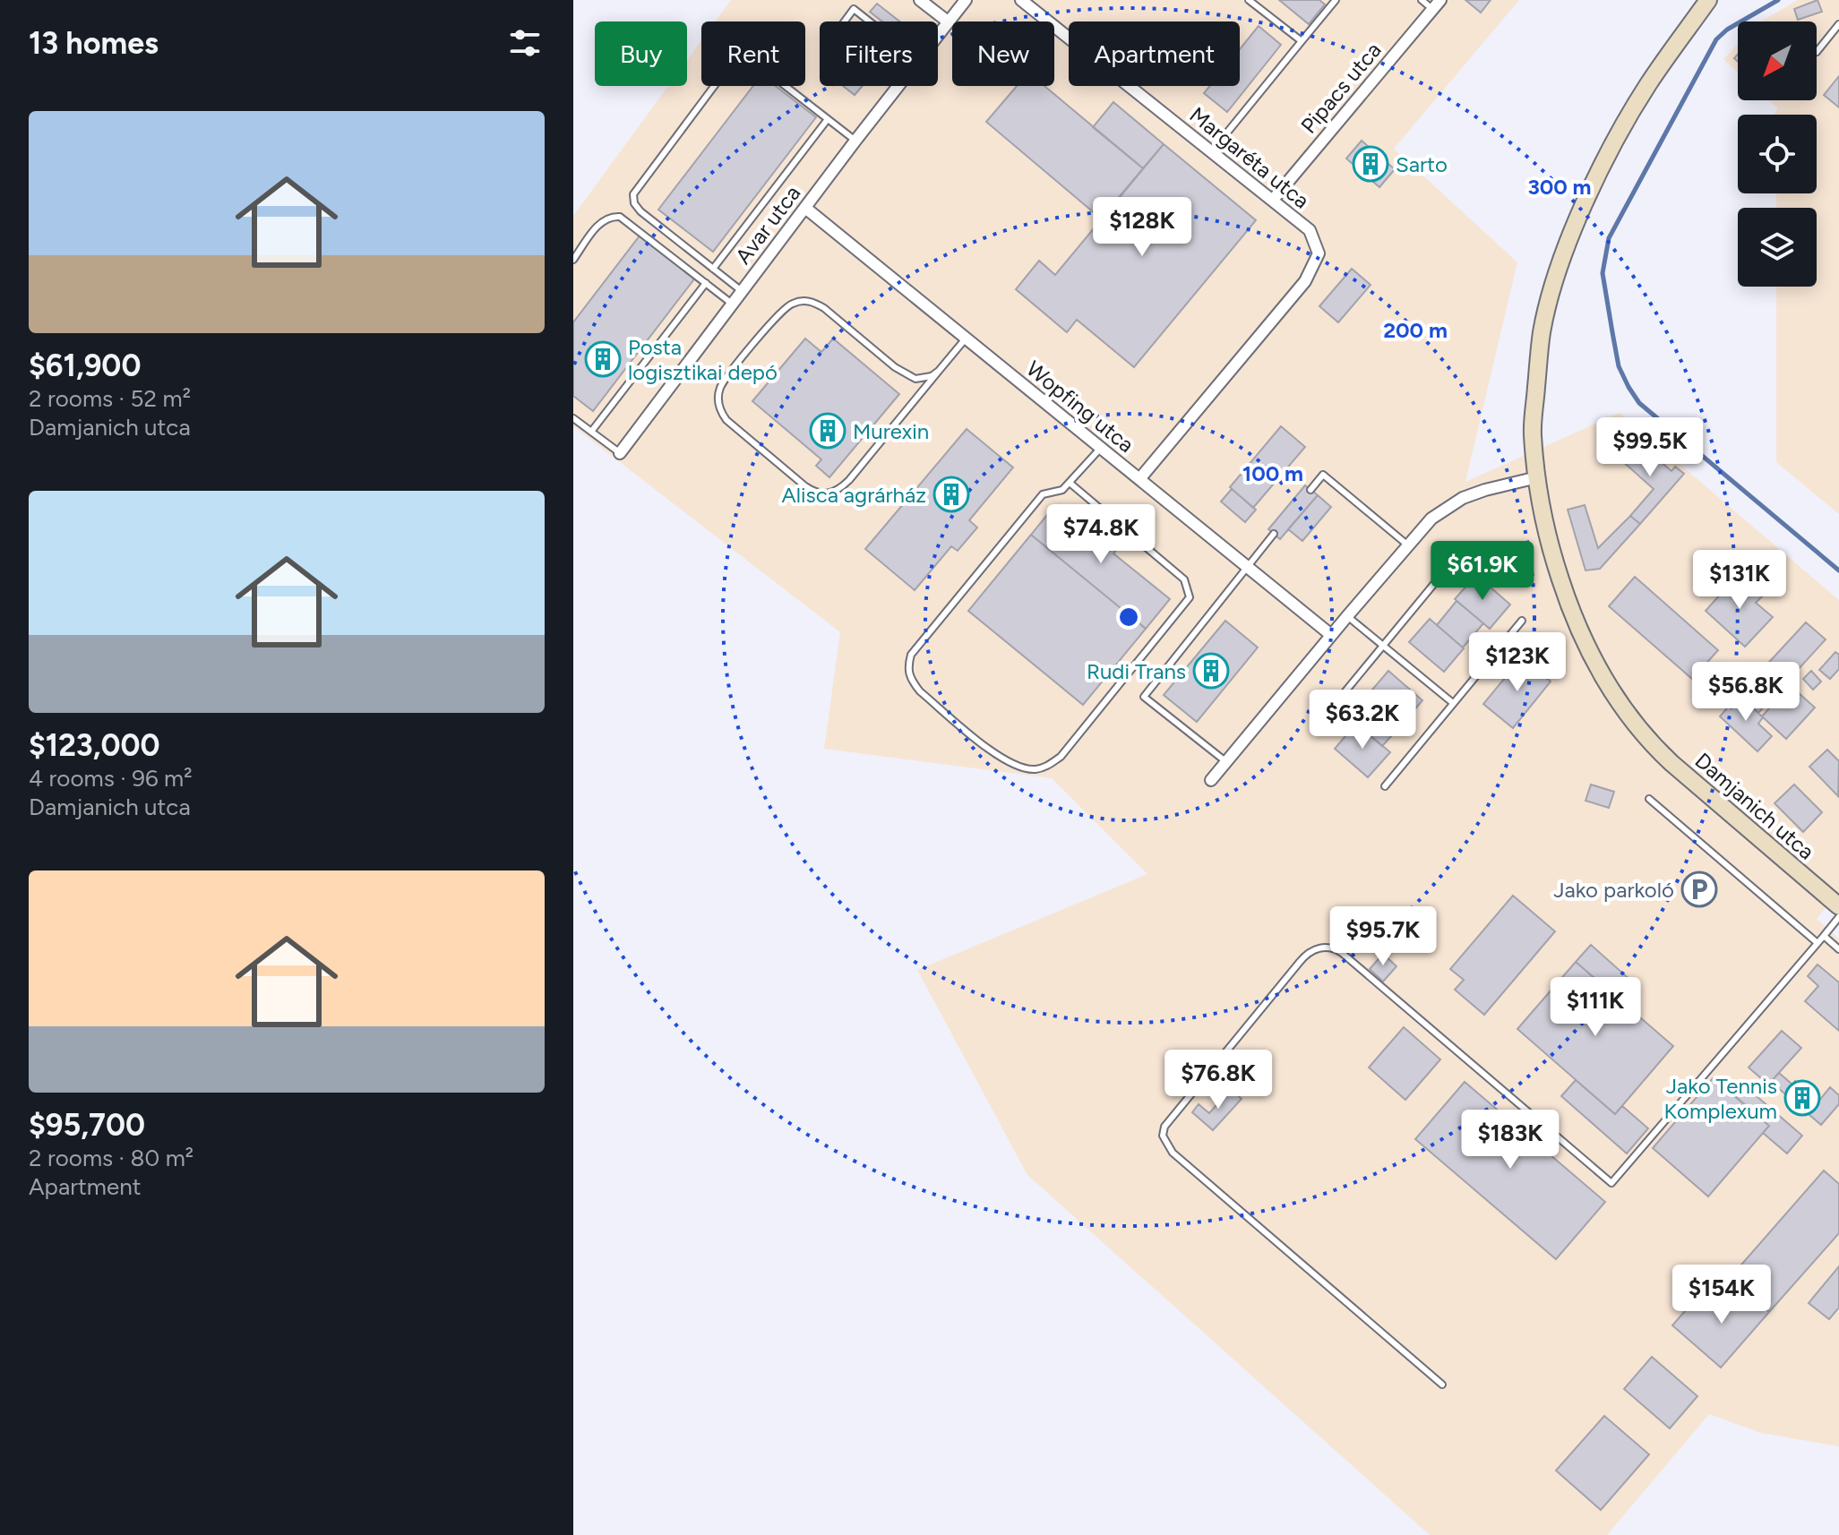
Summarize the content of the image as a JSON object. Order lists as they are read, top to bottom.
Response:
{
  "streets": {
    "main road": ["Damjanich utca"],
    "street": [
      "Pipacs utca",
      "Margaréta utca",
      "Avar utca",
      "Wopfing utca"
    ]
  },
  "crossings": [
    ["Pipacs utca", "Margaréta utca"],
    ["Margaréta utca", "Wopfing utca"],
    ["Avar utca", "Wopfing utca"]
  ],
  "places": {
    "building": [
      "Sarto",
      "Posta logisztikai depó",
      "Murexin",
      "Alisca agrárház",
      "Rudi Trans",
      "Jako Tennis Komplexum"
    ],
    "parking": ["Jako parkoló"]
  },
  "north": "bottom left",
  "page": {
    "heading": "13 homes",
    "chip": [
      "Buy",
      "Rent",
      "Filters",
      "New",
      "Apartment"
    ],
    "list": [
      {
        "name": "$61,900",
        "note": "2 rooms · 52 m² · Damjanich utca"
      },
      {
        "name": "$123,000",
        "note": "4 rooms · 96 m² · Damjanich utca"
      },
      {
        "name": "$95,700",
        "note": "2 rooms · 80 m² · Apartment"
      }
    ],
    "price": [
      "$128K",
      "$99.5K",
      "$74.8K",
      "$61.9K",
      "$131K",
      "$123K",
      "$56.8K",
      "$63.2K",
      "$95.7K",
      "$111K",
      "$76.8K",
      "$183K",
      "$154K"
    ]
  },
  "rings": ["300 m", "200 m", "100 m"]
}
